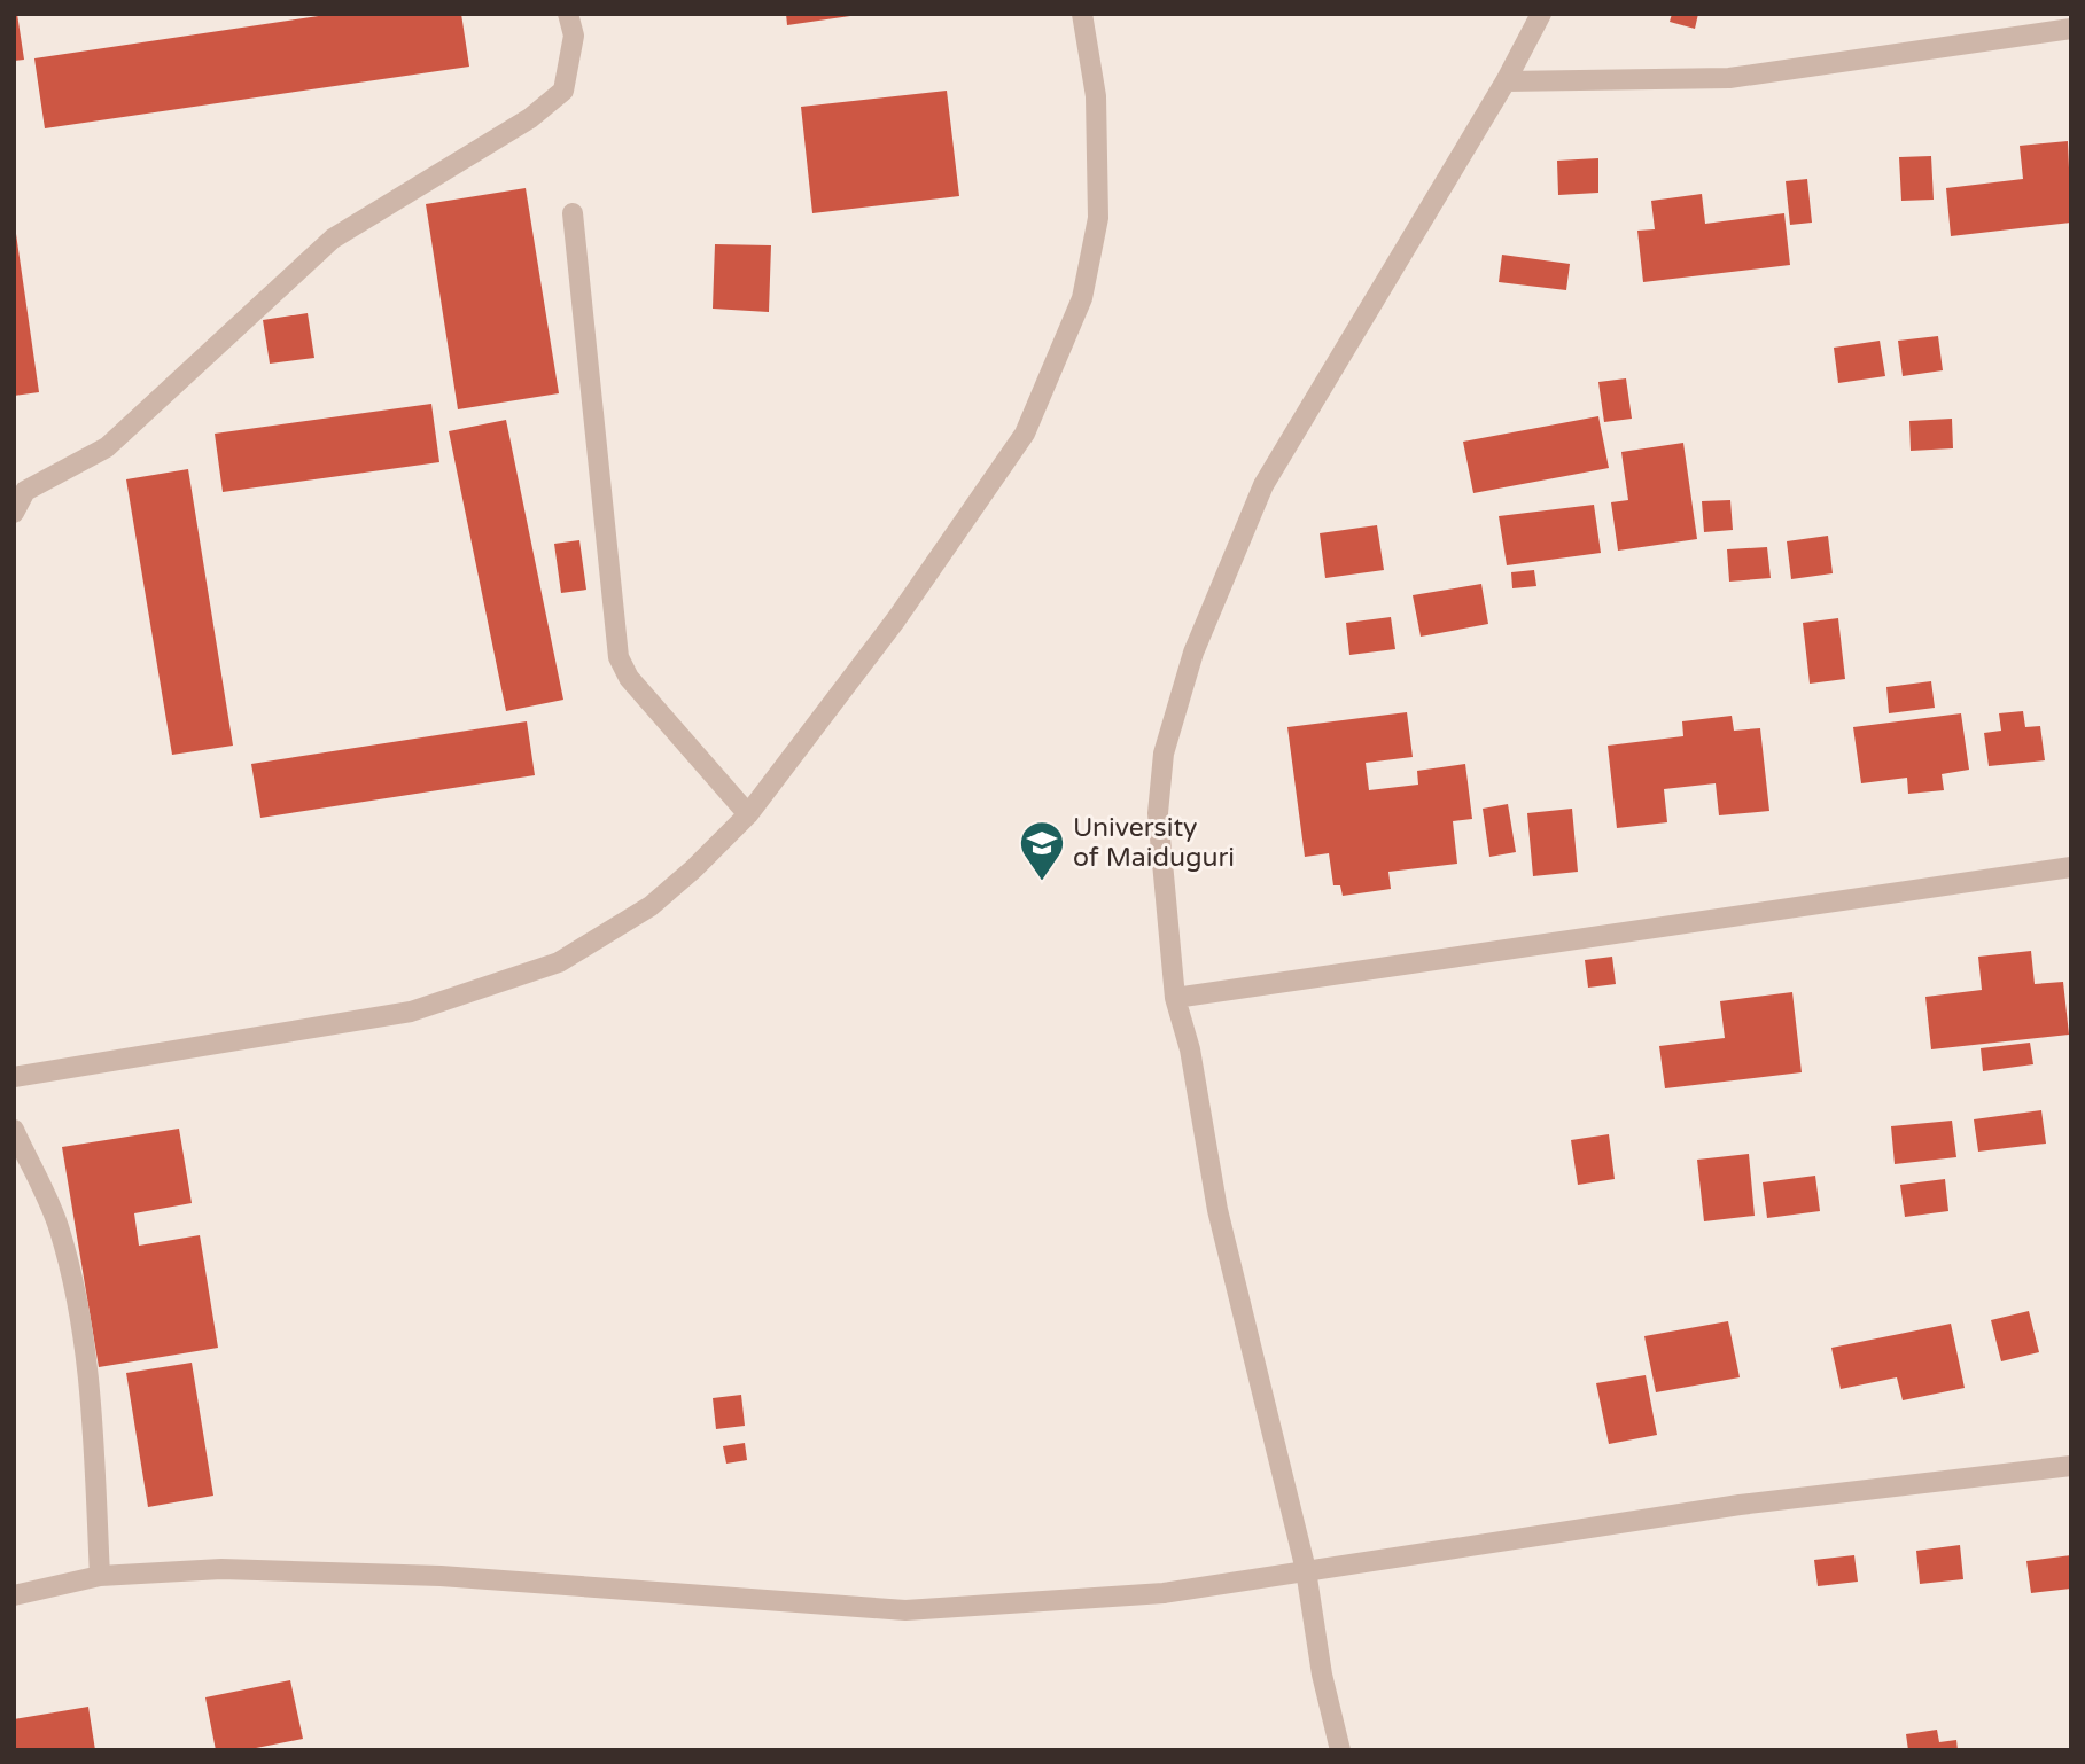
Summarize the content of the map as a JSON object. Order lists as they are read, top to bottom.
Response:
{
  "places": {
    "school or university": ["University of Maiduguri"]
  }
}
